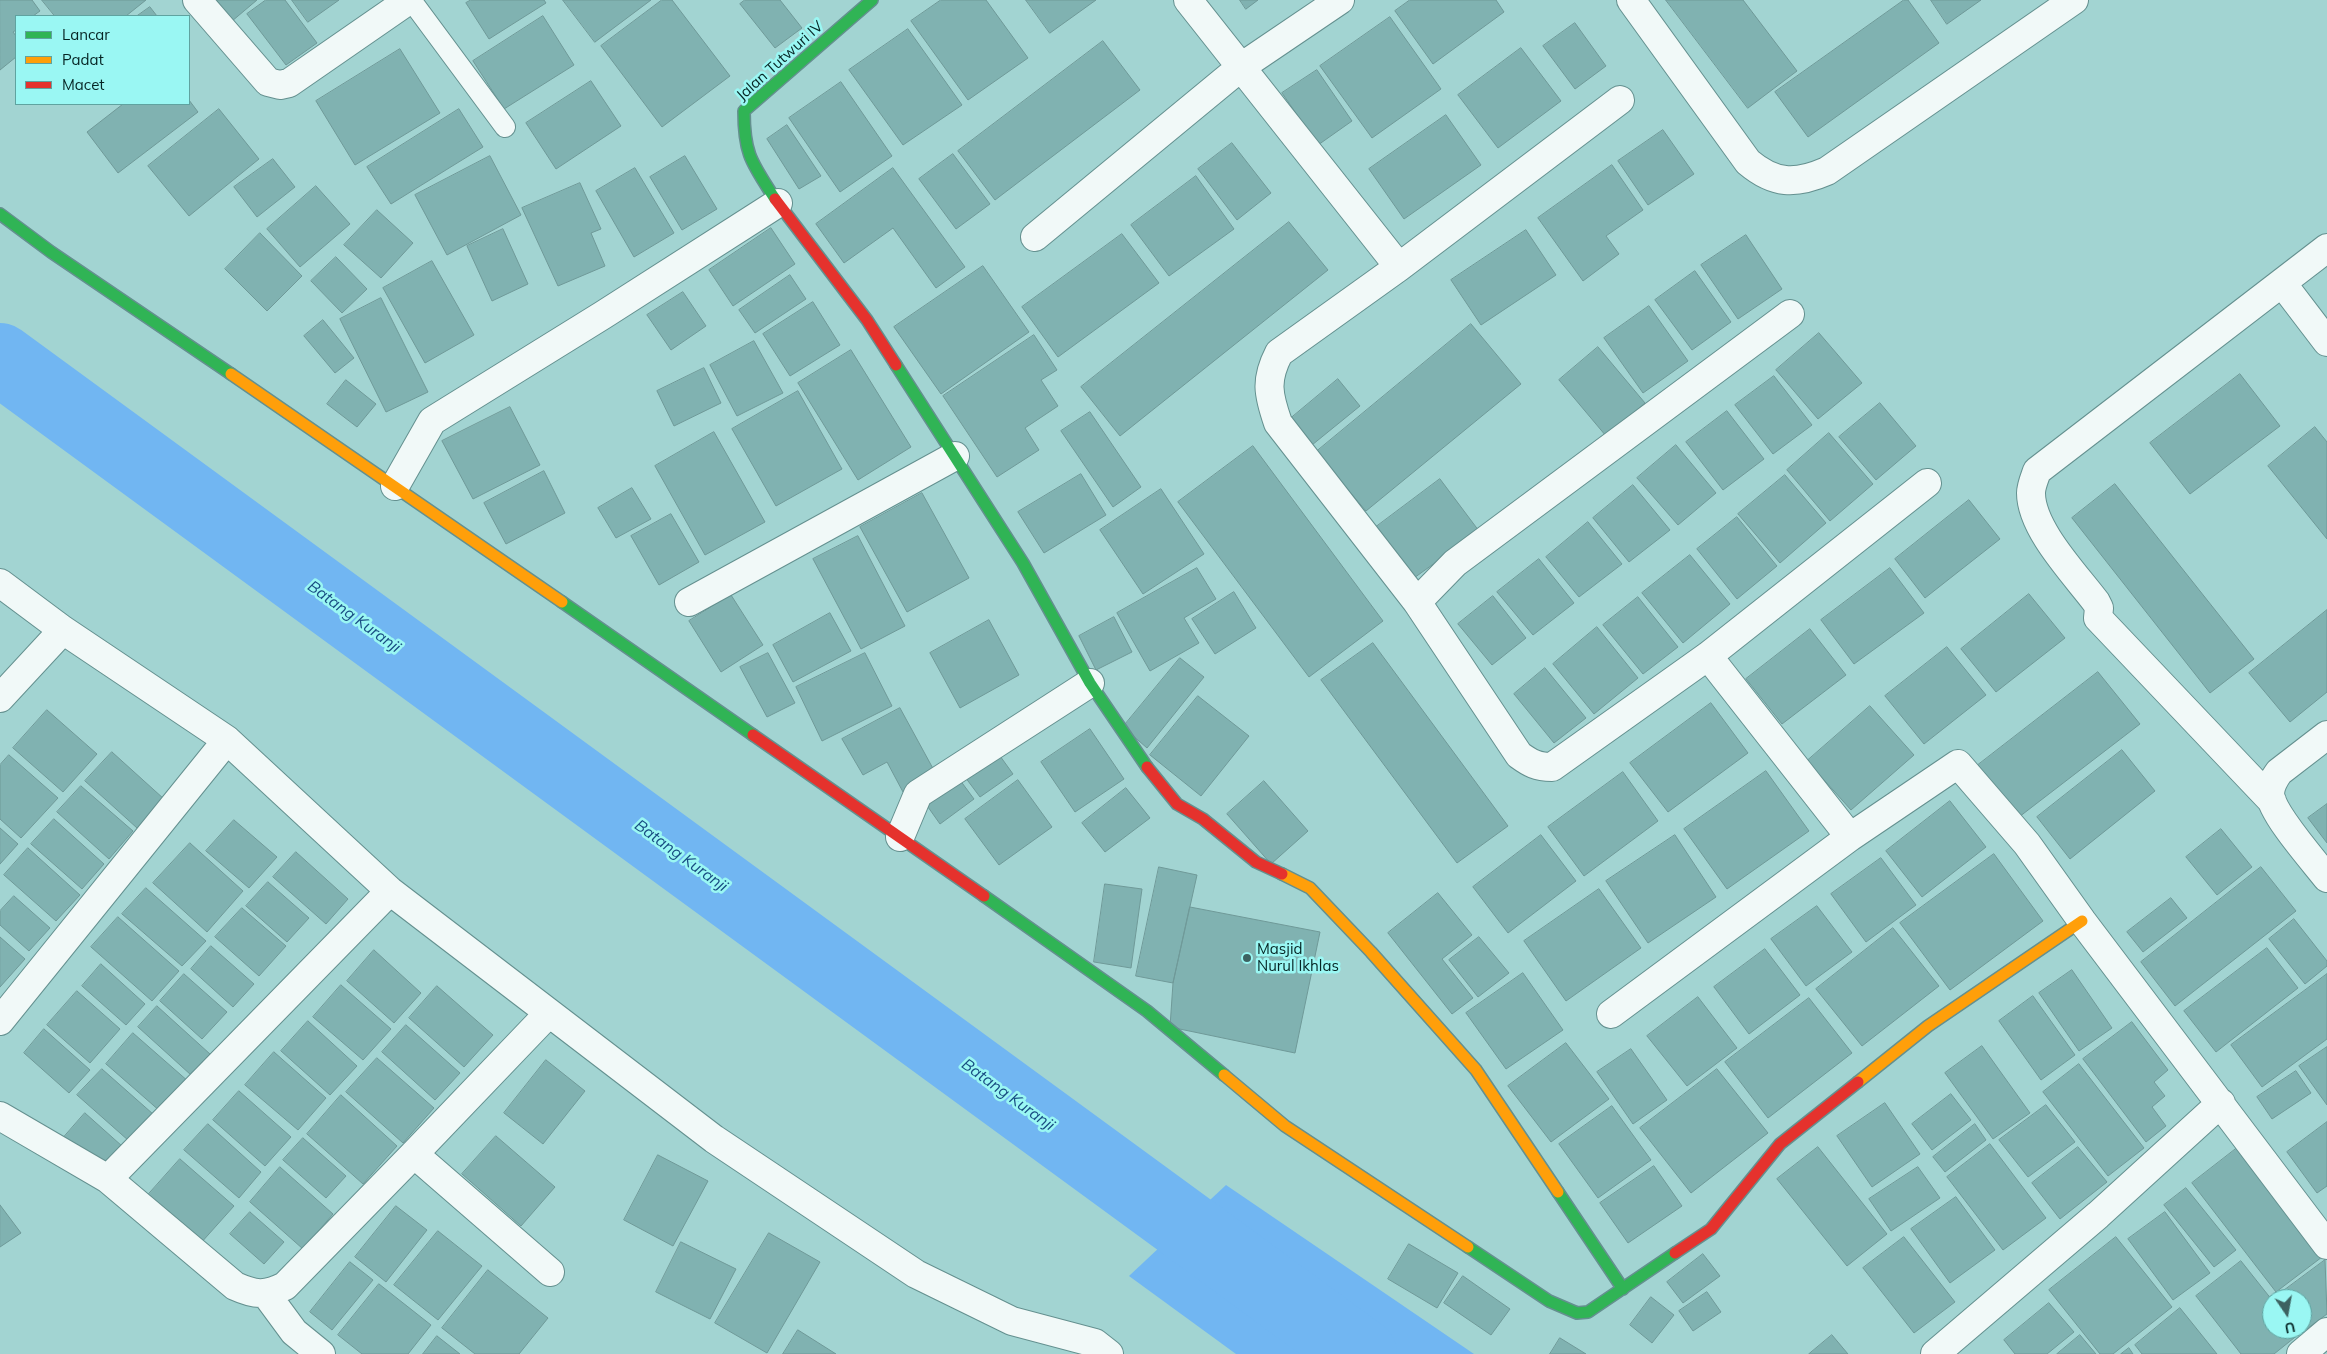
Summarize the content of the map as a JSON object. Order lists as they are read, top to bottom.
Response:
{
  "streets": {
    "street": ["Jalan Tutwuri IV"]
  },
  "water": ["Batang Kuranji"],
  "places": ["Masjid Nurul Ikhlas"],
  "legend": ["Lancar", "Padat", "Macet"],
  "north": "bottom"
}
